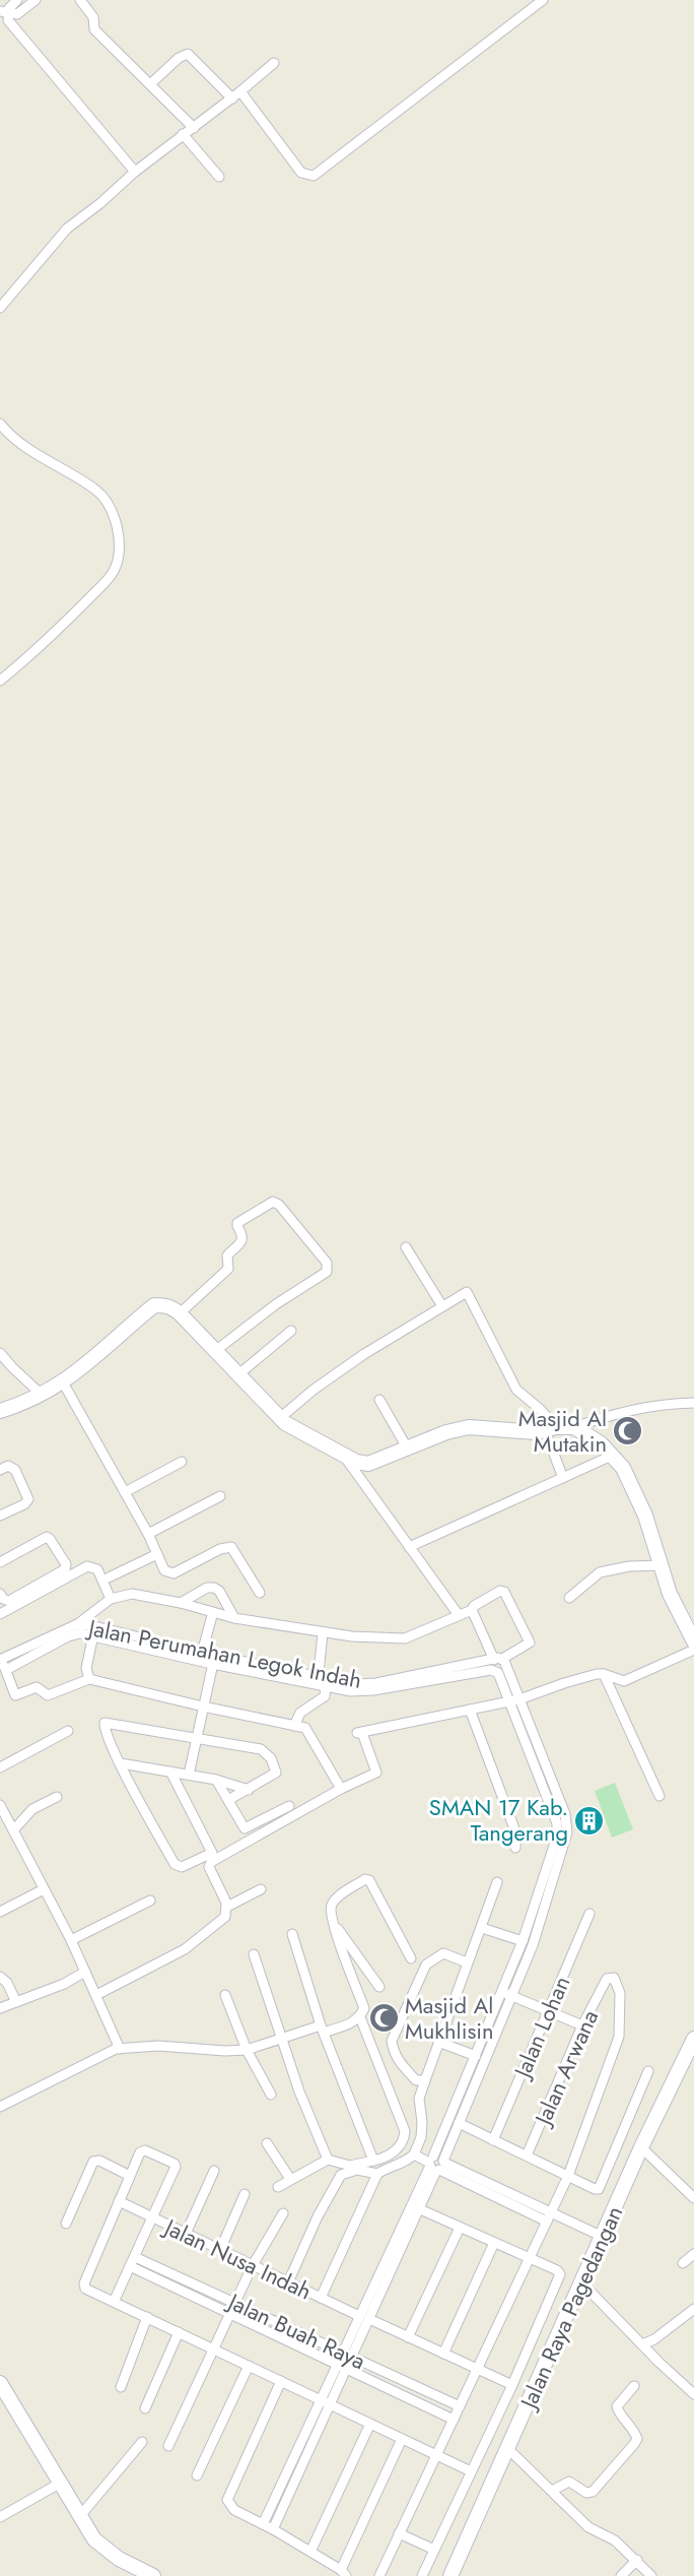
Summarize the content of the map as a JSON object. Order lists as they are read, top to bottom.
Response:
{
  "streets": {
    "street": [
      "Jalan Perumahan Legok Indah",
      "Jalan Lohan",
      "Jalan Arwana",
      "Jalan Nusa Indah",
      "Jalan Raya Pagedangan",
      "Jalan Buah Raya"
    ]
  },
  "crossings": [
    ["Jalan Perumahan Legok Indah", "Jalan Nusa Indah"],
    ["Jalan Perumahan Legok Indah", "Jalan Buah Raya"]
  ],
  "places": {
    "mosque": ["Masjid Al Mutakin", "Masjid Al Mukhlisin"],
    "building": ["SMAN 17 Kab. Tangerang"]
  }
}
